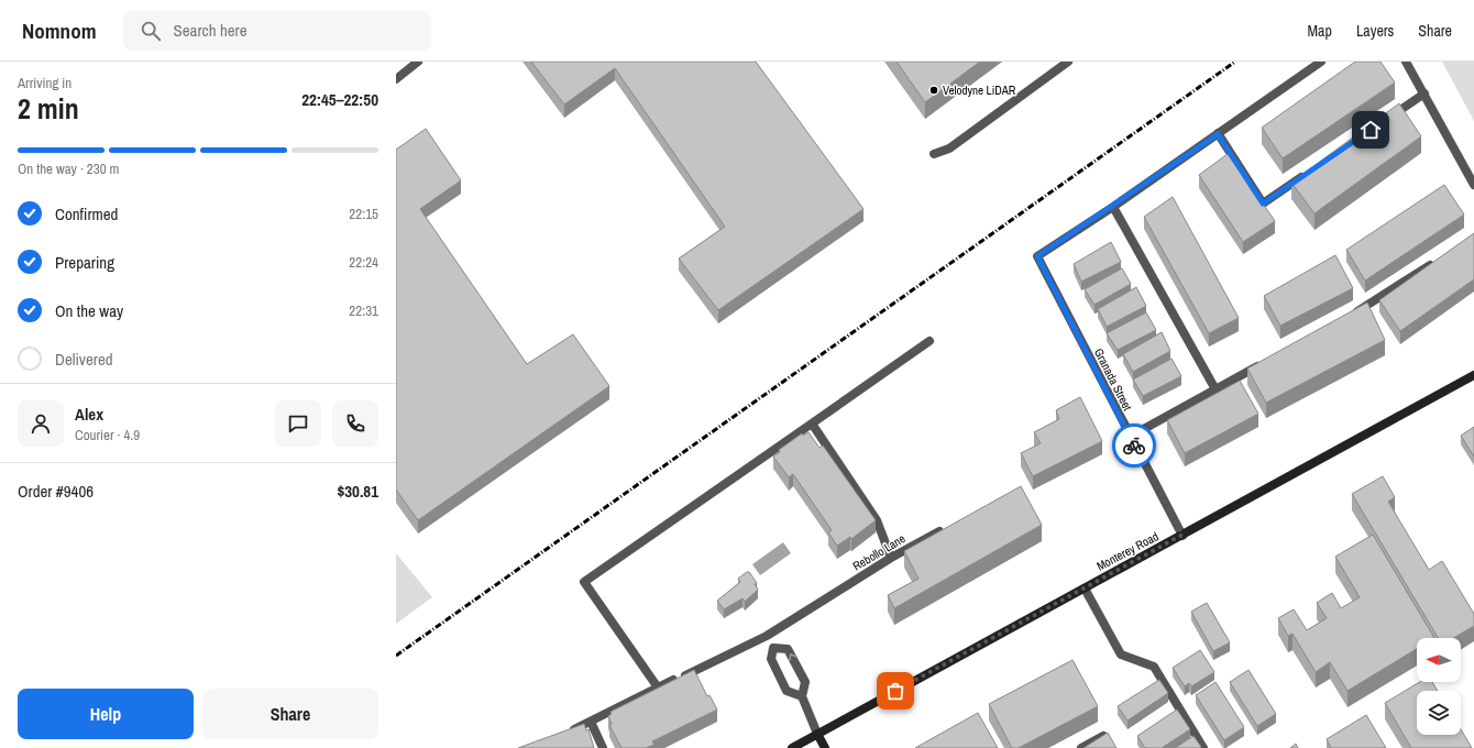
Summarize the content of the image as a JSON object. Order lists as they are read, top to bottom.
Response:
{
  "streets": {
    "main road": ["Monterey Road"],
    "street": ["Granada Street", "Rebollo Lane"]
  },
  "crossings": [
    ["Granada Street", "Monterey Road"]
  ],
  "places": ["Velodyne LiDAR"],
  "north": "left",
  "page": {
    "header": "Nomnom",
    "search": "Search here",
    "nav": ["Map", "Layers", "Share"],
    "heading": ["2 min", "Arriving in", "22:45–22:50"],
    "panel": [
      "Alex",
      "Courier · 4.9",
      "Order #9406",
      "$30.81"
    ],
    "bar": "On the way · 230 m",
    "list": [
      ["Confirmed", "22:15"],
      ["Preparing", "22:24"],
      ["On the way", "22:31"],
      "Delivered"
    ],
    "buttons": ["Help", "Share"]
  }
}
